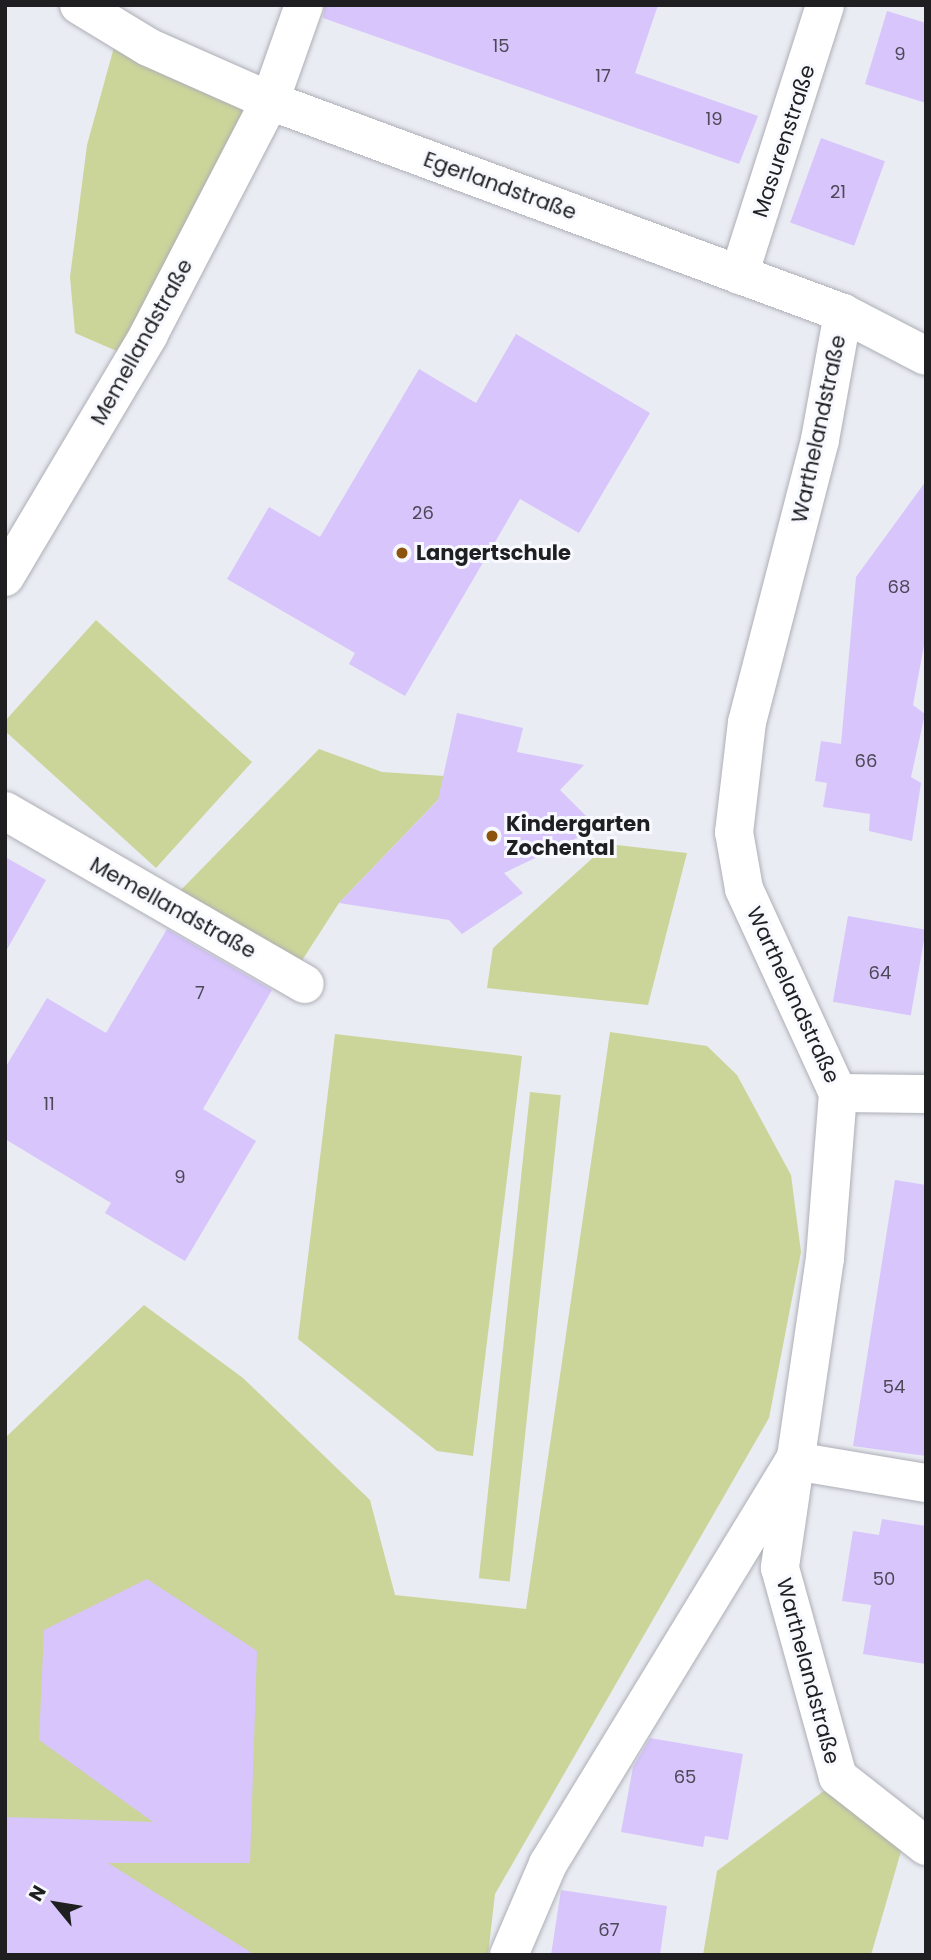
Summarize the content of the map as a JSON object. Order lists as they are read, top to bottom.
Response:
{
  "streets": {
    "street": [
      "Masurenstraße",
      "Egerlandstraße",
      "Memellandstraße",
      "Warthelandstraße"
    ]
  },
  "crossings": [
    ["Masurenstraße", "Egerlandstraße"],
    ["Egerlandstraße", "Memellandstraße"],
    ["Egerlandstraße", "Warthelandstraße"]
  ],
  "places": ["Langertschule", "Kindergarten Zochental"],
  "house_numbers": [
    "15",
    "9",
    "17",
    "19",
    "21",
    "26",
    "68",
    "66",
    "64",
    "7",
    "11",
    "9",
    "54",
    "50",
    "65",
    "67"
  ],
  "north": "top left"
}
